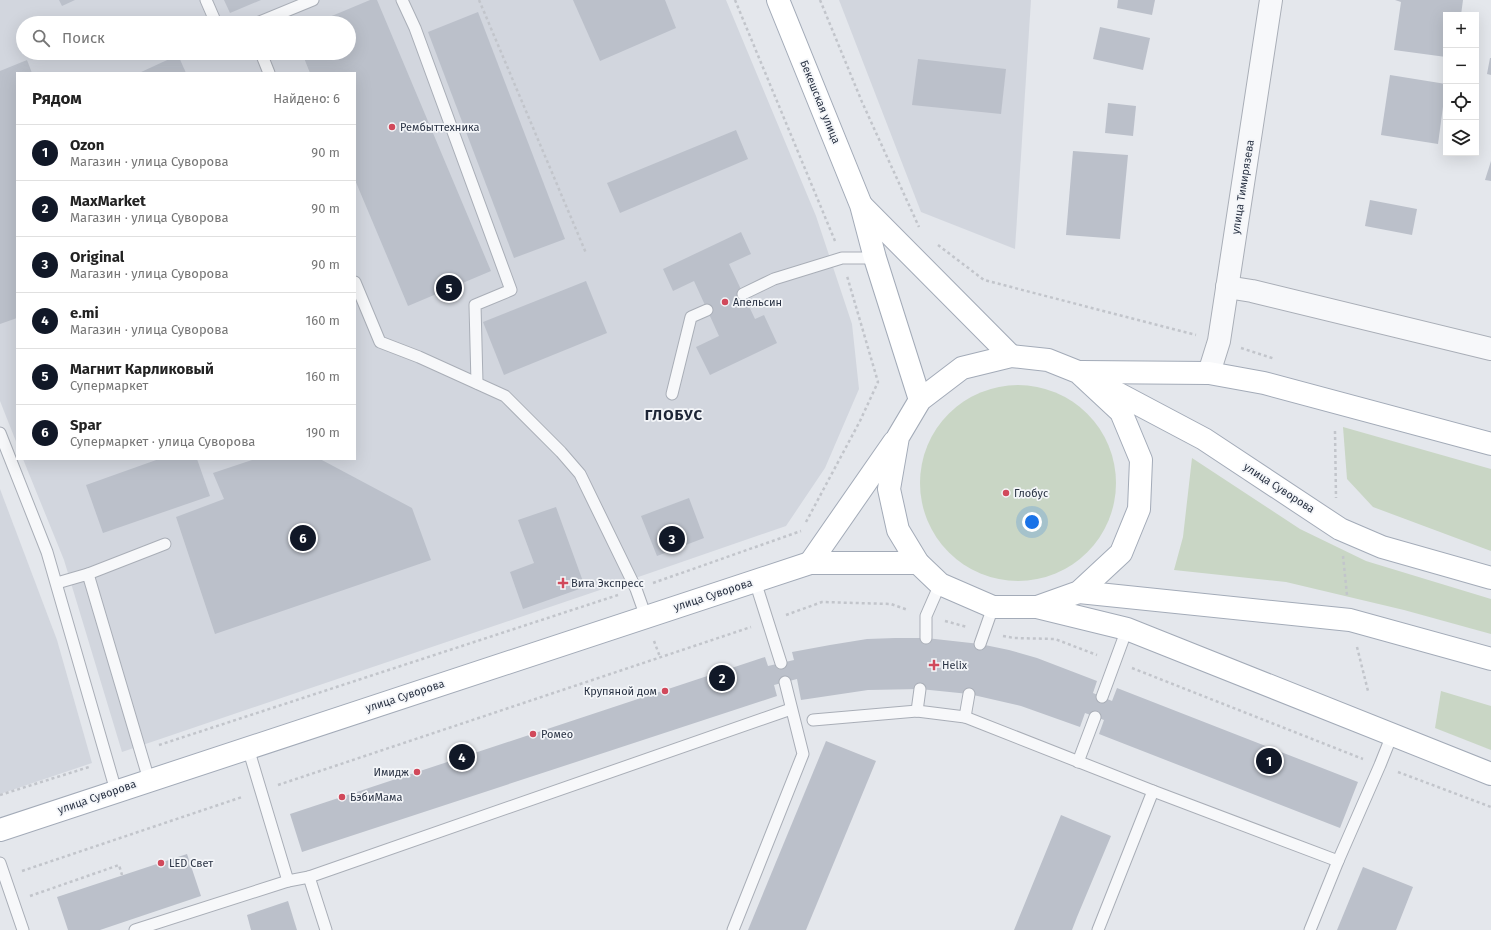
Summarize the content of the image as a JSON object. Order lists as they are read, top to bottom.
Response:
{
  "streets": {
    "main road": ["Бекешская улица", "улица Суворова"],
    "street": ["улица Тимирязева"]
  },
  "districts": ["ГЛОБУС"],
  "places": {
    "other": [
      "Рембыттехника",
      "Апельсин",
      "Глобус",
      "Крупяной дом",
      "Ромео",
      "Имидж",
      "БэбиМама",
      "LED Свет"
    ],
    "health": ["Вита Экспресс", "Helix"]
  },
  "page": {
    "map_buttons": ["+", "−"],
    "search": "Поиск",
    "heading": ["Рядом", "Найдено: 6"],
    "list": [
      {
        "mark": "1",
        "name": "Ozon",
        "note": "Магазин · улица Суворова",
        "value": "90 m"
      },
      {
        "mark": "2",
        "name": "MaxMarket",
        "note": "Магазин · улица Суворова",
        "value": "90 m"
      },
      {
        "mark": "3",
        "name": "Original",
        "note": "Магазин · улица Суворова",
        "value": "90 m"
      },
      {
        "mark": "4",
        "name": "e.mi",
        "note": "Магазин · улица Суворова",
        "value": "160 m"
      },
      {
        "mark": "5",
        "name": "Магнит Карликовый",
        "note": "Супермаркет",
        "value": "160 m"
      },
      {
        "mark": "6",
        "name": "Spar",
        "note": "Супермаркет · улица Суворова",
        "value": "190 m"
      }
    ],
    "pins": [
      "5",
      "6",
      "3",
      "2",
      "4",
      "1"
    ]
  }
}
